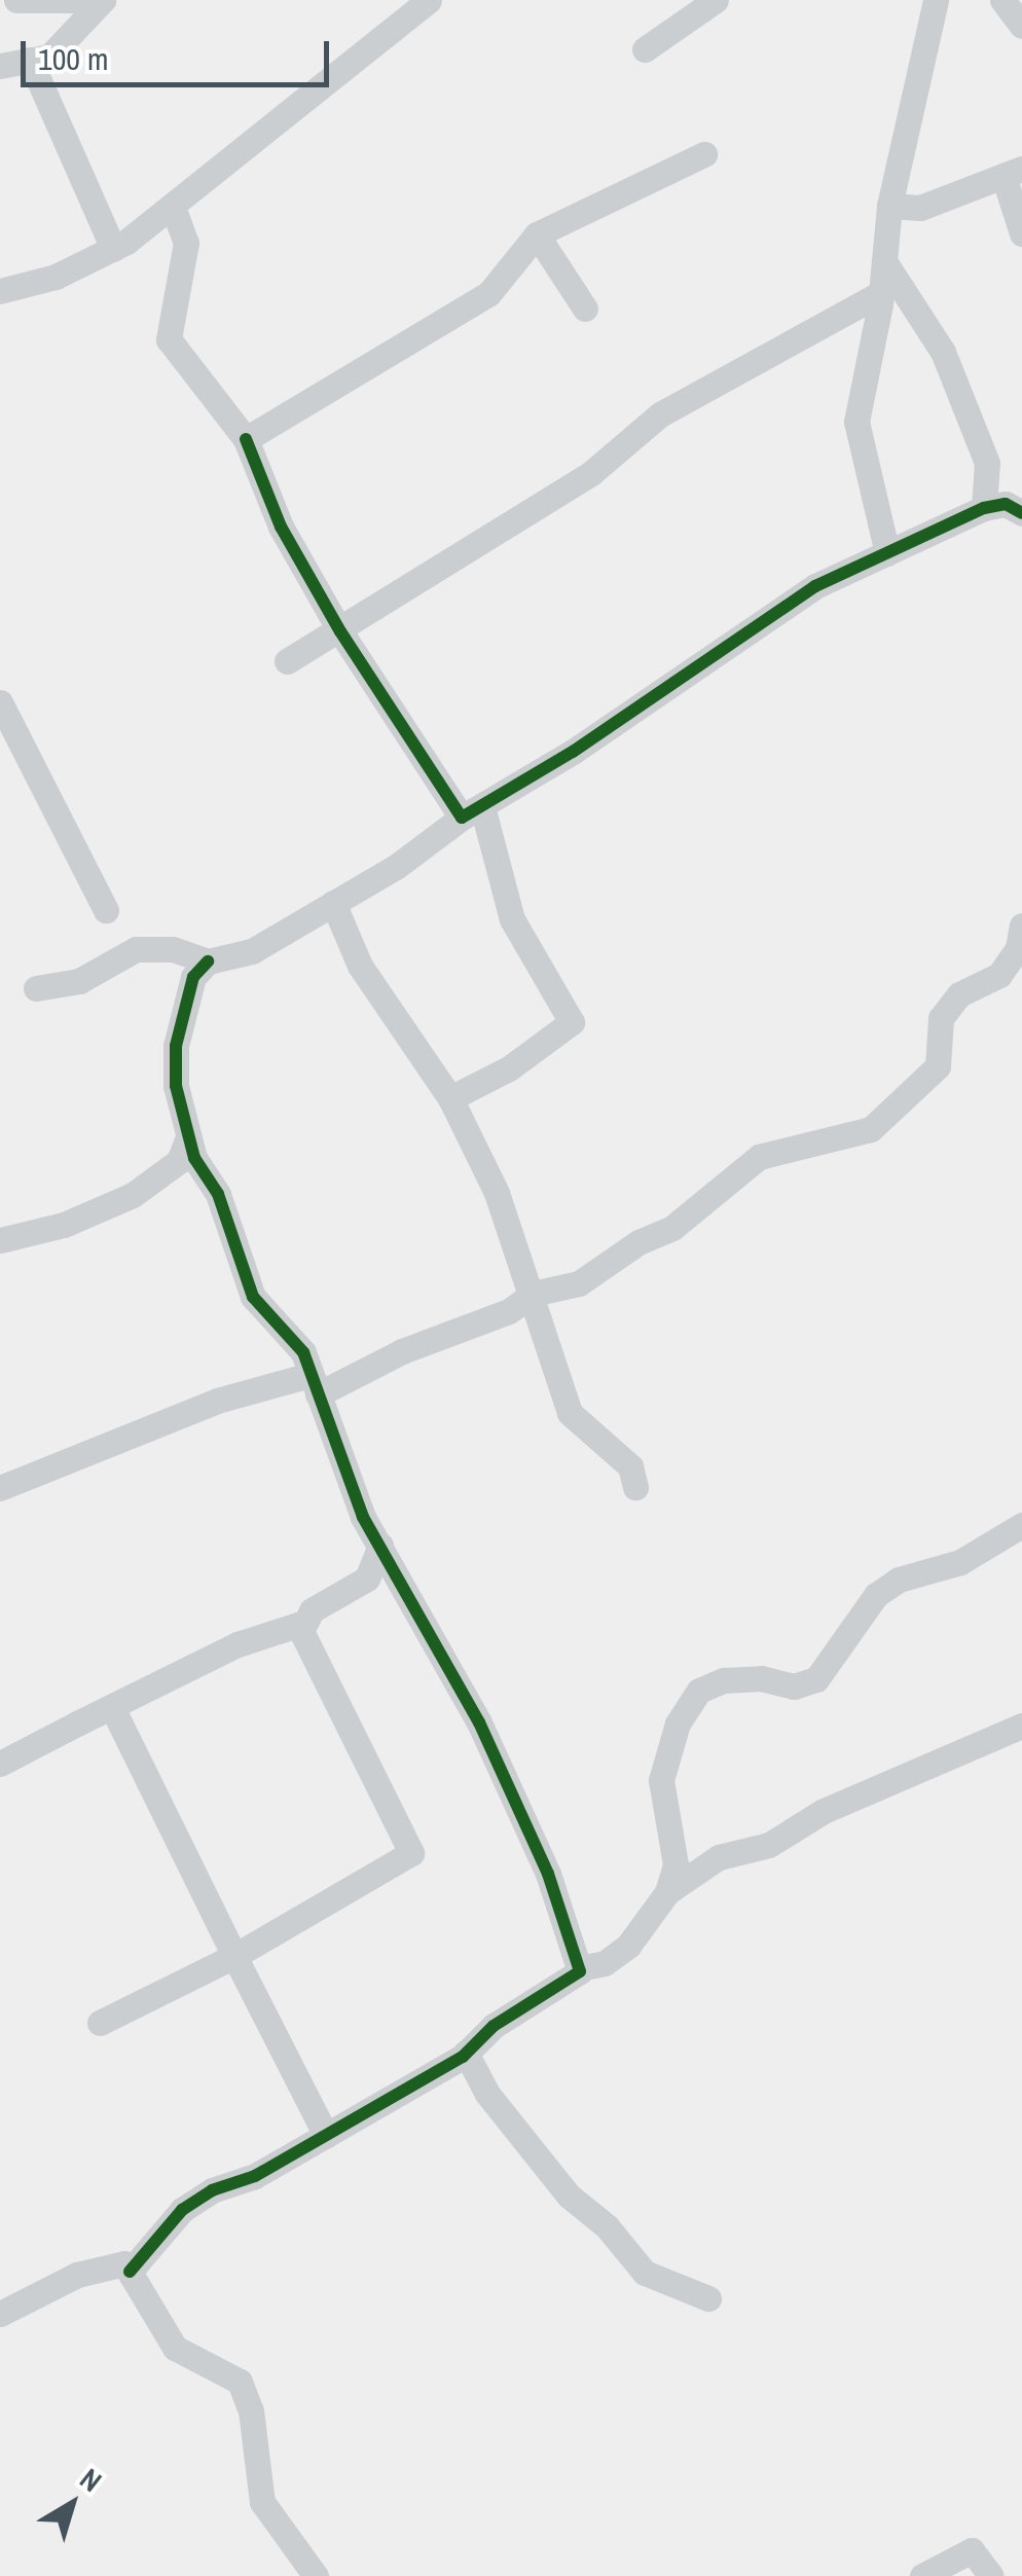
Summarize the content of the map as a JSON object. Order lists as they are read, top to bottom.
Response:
{
  "scale_bar": "100 m",
  "north": "top right"
}
